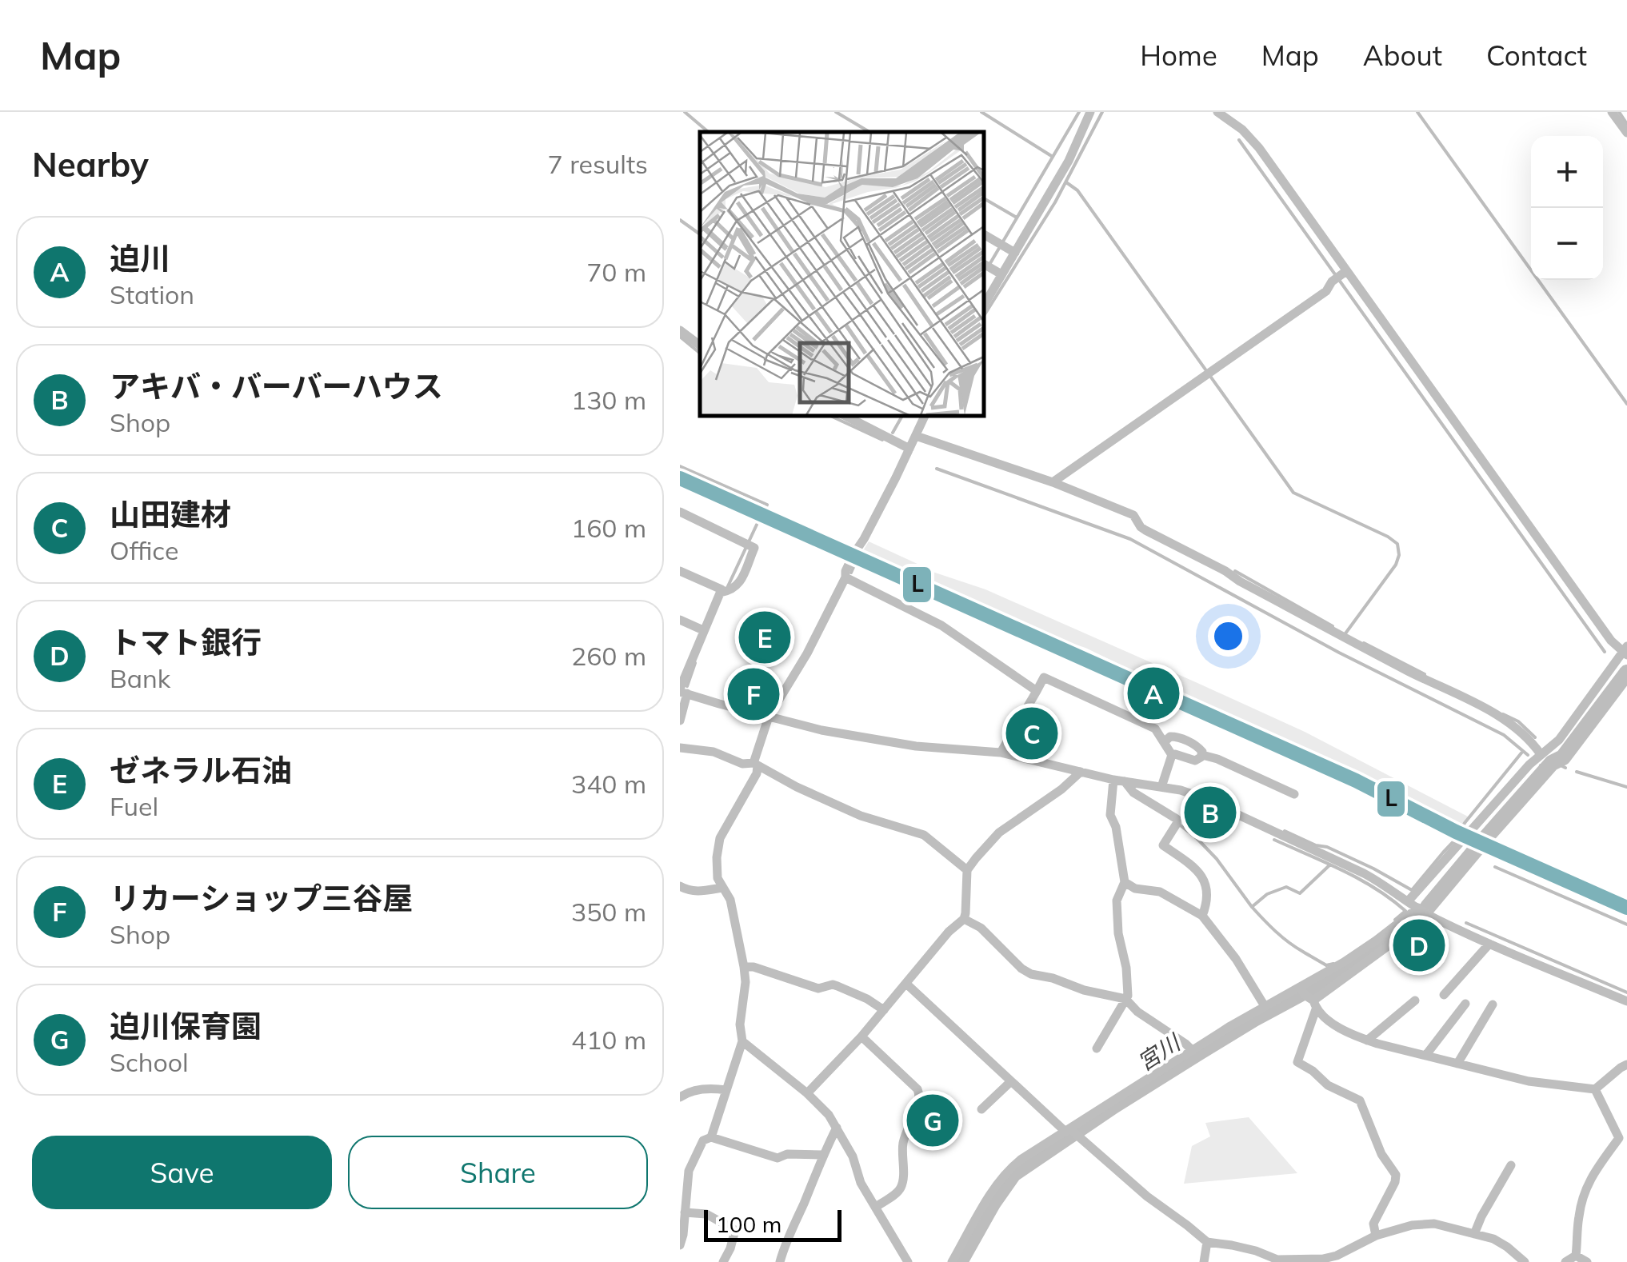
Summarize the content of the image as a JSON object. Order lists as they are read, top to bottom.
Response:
{
  "water": ["宮川"],
  "lines": ["transit line L"],
  "scale_bar": "100 m",
  "page": {
    "header": "Map",
    "nav": [
      "Home",
      "Map",
      "About",
      "Contact"
    ],
    "heading": ["Nearby", "7 results"],
    "map_buttons": ["+", "−"],
    "list": [
      {
        "mark": "A",
        "name": "迫川",
        "note": "Station",
        "value": "70 m"
      },
      {
        "mark": "B",
        "name": "アキバ・バーバーハウス",
        "note": "Shop",
        "value": "130 m"
      },
      {
        "mark": "C",
        "name": "山田建材",
        "note": "Office",
        "value": "160 m"
      },
      {
        "mark": "D",
        "name": "トマト銀行",
        "note": "Bank",
        "value": "260 m"
      },
      {
        "mark": "E",
        "name": "ゼネラル石油",
        "note": "Fuel",
        "value": "340 m"
      },
      {
        "mark": "F",
        "name": "リカーショップ三谷屋",
        "note": "Shop",
        "value": "350 m"
      },
      {
        "mark": "G",
        "name": "迫川保育園",
        "note": "School",
        "value": "410 m"
      }
    ],
    "pins": [
      "E",
      "A",
      "F",
      "C",
      "B",
      "D",
      "G"
    ],
    "buttons": ["Save", "Share"],
    "scale": "100 m"
  }
}
